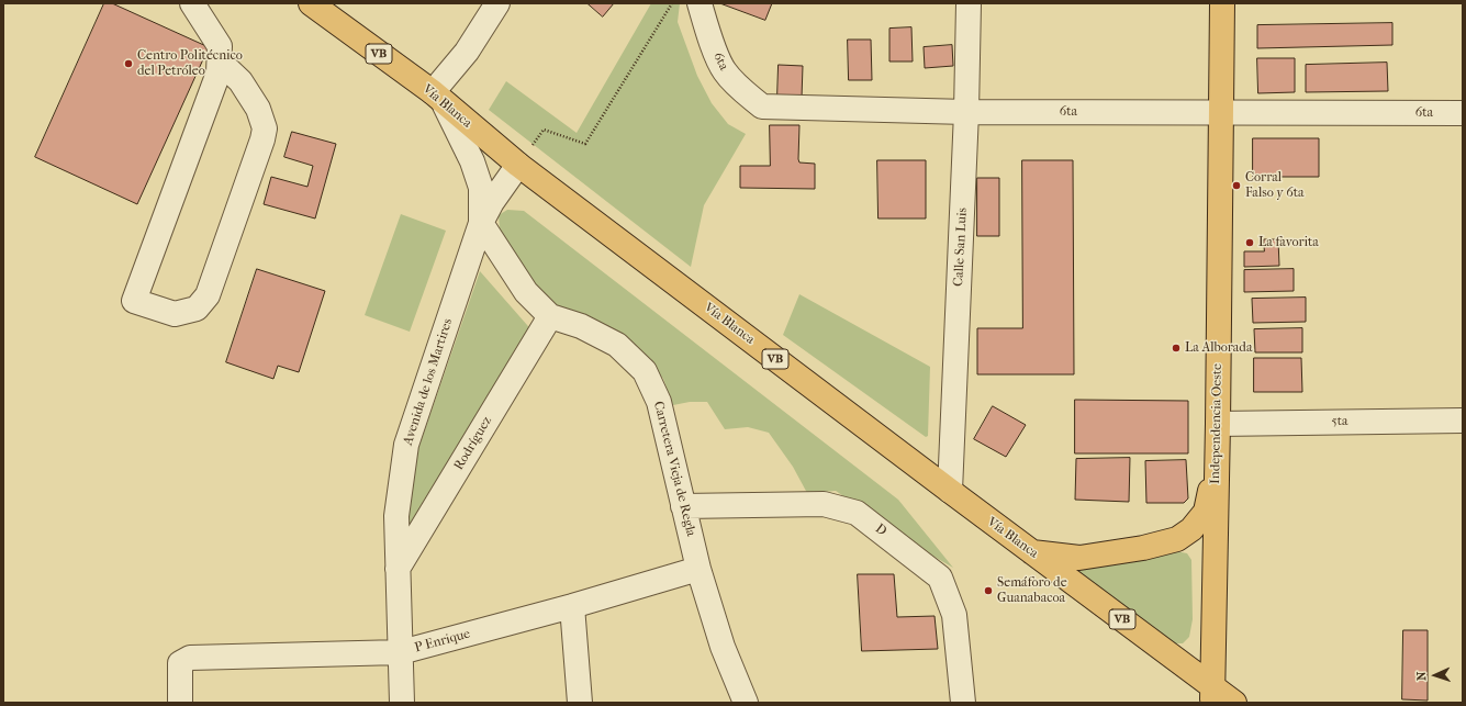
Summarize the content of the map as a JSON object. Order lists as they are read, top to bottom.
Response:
{
  "streets": {
    "main road": ["VB", "Vía Blanca", "Independencia Oeste"],
    "street": [
      "6ta",
      "Calle San Luis",
      "Avenida de los Martires",
      "5ta",
      "Rodríguez",
      "Carretera Vieja de Regla",
      "D",
      "P Enrique"
    ]
  },
  "crossings": [
    ["6ta", "Calle San Luis"],
    ["6ta", "Independencia Oeste"],
    ["Vía Blanca", "Calle San Luis"],
    ["Vía Blanca", "Independencia Oeste"],
    ["Avenida de los Martires", "Rodríguez"],
    ["Avenida de los Martires", "Carretera Vieja de Regla"],
    ["Avenida de los Martires", "P Enrique"],
    ["5ta", "Independencia Oeste"],
    ["Rodríguez", "Carretera Vieja de Regla"],
    ["Carretera Vieja de Regla", "D"],
    ["Carretera Vieja de Regla", "P Enrique"]
  ],
  "places": [
    "Centro Politécnico del Petróleo",
    "Corral Falso y 6ta",
    "La favorita",
    "La Alborada",
    "Semáforo de Guanabacoa"
  ],
  "north": "left"
}
